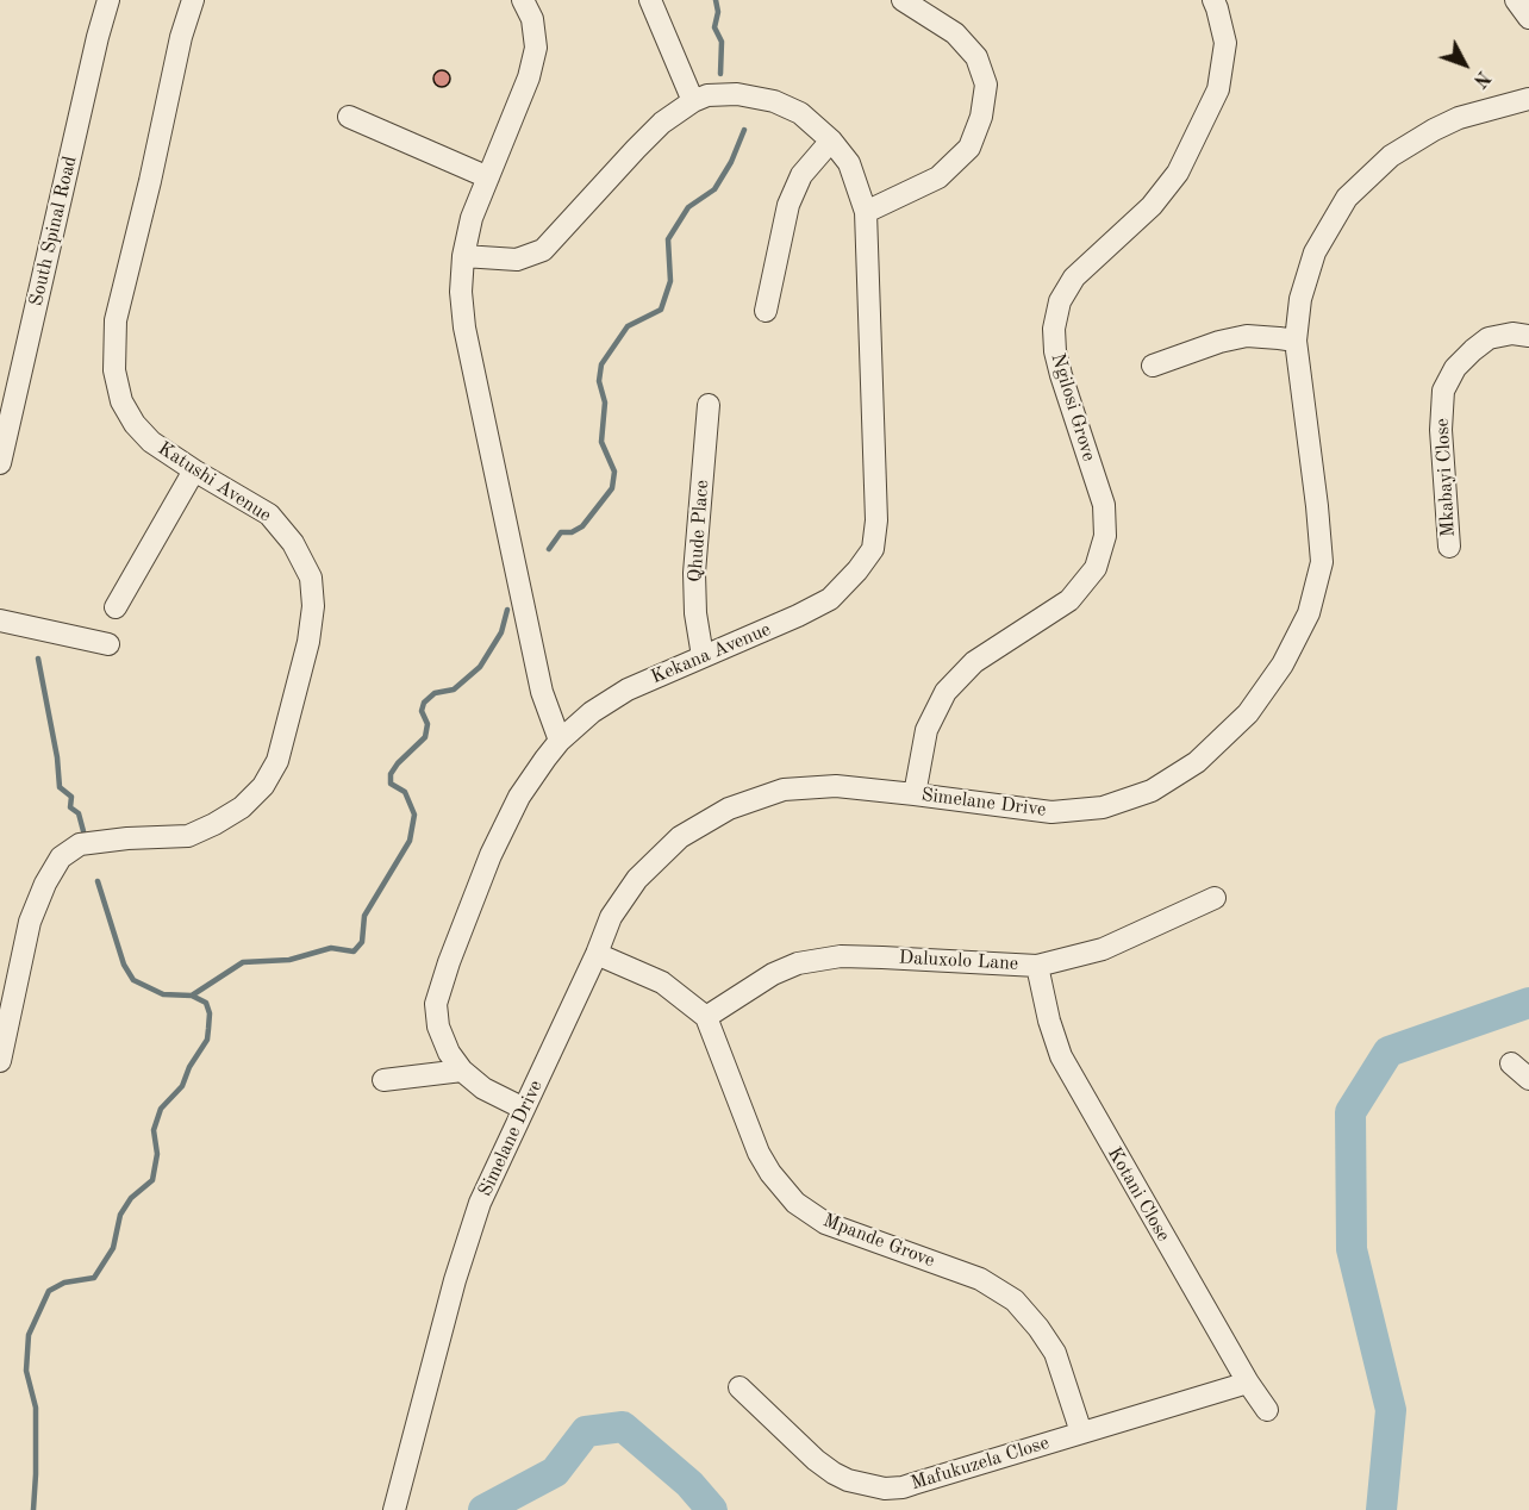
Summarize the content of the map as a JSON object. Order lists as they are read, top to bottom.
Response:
{
  "streets": {
    "street": [
      "South Spinal Road",
      "Ngilosi Grove",
      "Mkabayi Close",
      "Katushi Avenue",
      "Qhude Place",
      "Kekana Avenue",
      "Simelane Drive",
      "Daluxolo Lane",
      "Kotani Close",
      "Mpande Grove",
      "Mafukuzela Close"
    ]
  },
  "crossings": [
    ["Ngilosi Grove", "Simelane Drive"],
    ["Qhude Place", "Kekana Avenue"],
    ["Kekana Avenue", "Simelane Drive"],
    ["Daluxolo Lane", "Kotani Close"],
    ["Daluxolo Lane", "Mpande Grove"],
    ["Kotani Close", "Mafukuzela Close"],
    ["Mpande Grove", "Mafukuzela Close"]
  ],
  "north": "bottom right"
}
